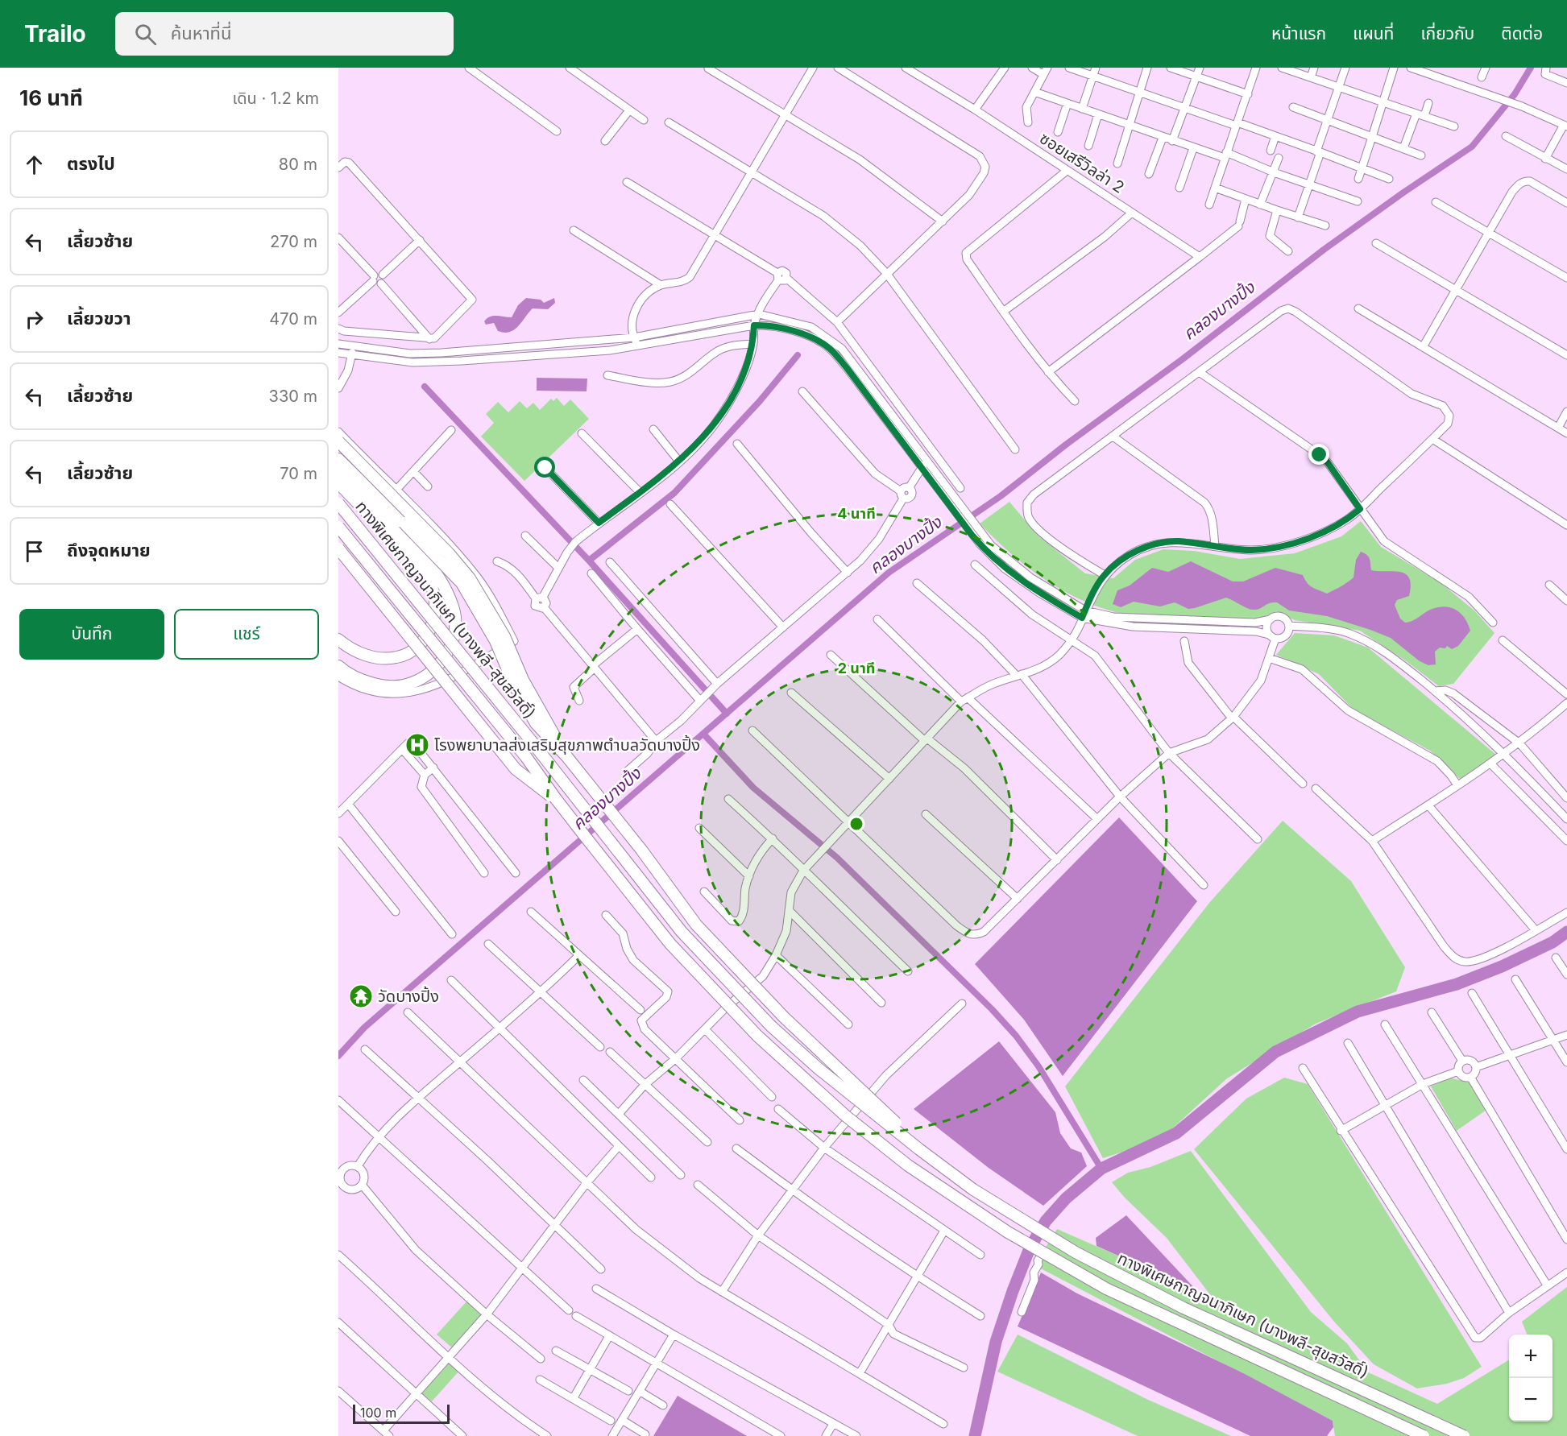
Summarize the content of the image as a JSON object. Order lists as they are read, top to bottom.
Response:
{
  "streets": {
    "highway": ["ทางพิเศษกาญจนาภิเษก (บางพลี-สุขสวัสดิ์)"],
    "street": ["ซอยเสรีวิลล่า 2"]
  },
  "water": ["คลองบางปิ้ง"],
  "places": {
    "hospital": ["โรงพยาบาลส่งเสริมสุขภาพตำบลวัดบางปิ้ง"],
    "temple": ["วัดบางปิ้ง"]
  },
  "scale_bar": "100 m",
  "page": {
    "header": "Trailo",
    "search": "ค้นหาที่นี่",
    "nav": [
      "หน้าแรก",
      "แผนที่",
      "เกี่ยวกับ",
      "ติดต่อ"
    ],
    "heading": ["16 นาที", "เดิน · 1.2 km"],
    "list": [
      ["ตรงไป", "80 m"],
      ["เลี้ยวซ้าย", "270 m"],
      ["เลี้ยวขวา", "470 m"],
      ["เลี้ยวซ้าย", "330 m"],
      ["เลี้ยวซ้าย", "70 m"],
      "ถึงจุดหมาย"
    ],
    "buttons": ["บันทึก", "แชร์"],
    "map_buttons": ["+", "−"],
    "scale": "100 m"
  },
  "rings": ["4 นาที", "2 นาที"]
}
